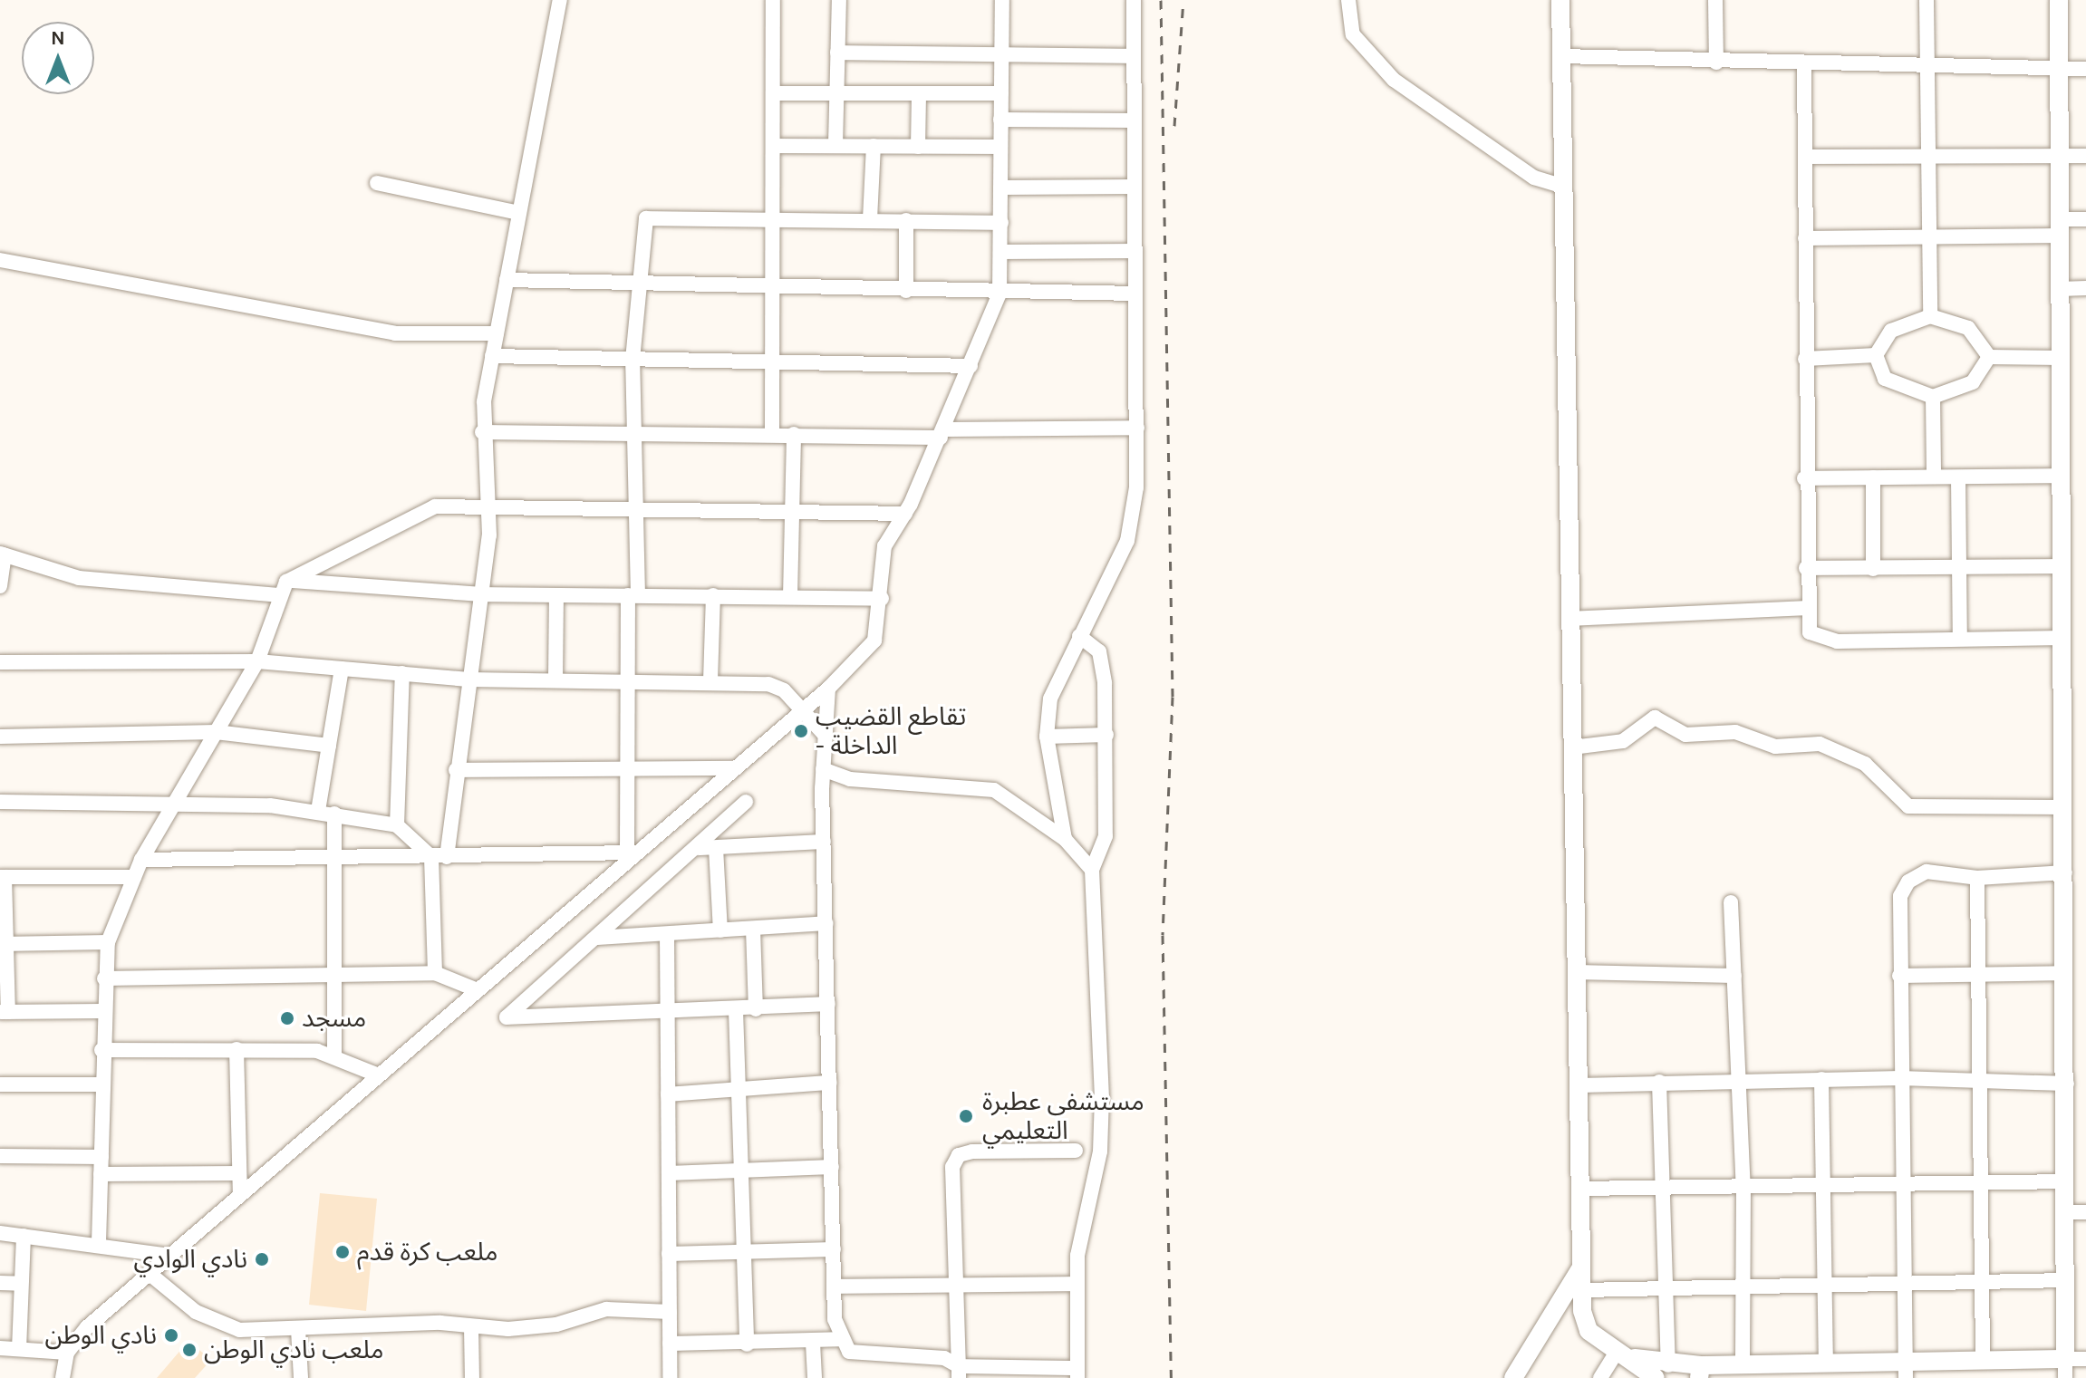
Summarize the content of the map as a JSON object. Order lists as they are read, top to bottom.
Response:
{
  "places": [
    "تقاطع القضيب - الداخلة",
    "مسجد",
    "مستشفى عطبرة التعليمي",
    "ملعب كرة قدم",
    "نادي الوادي",
    "نادي الوطن",
    "ملعب نادي الوطن"
  ],
  "north": "top"
}
